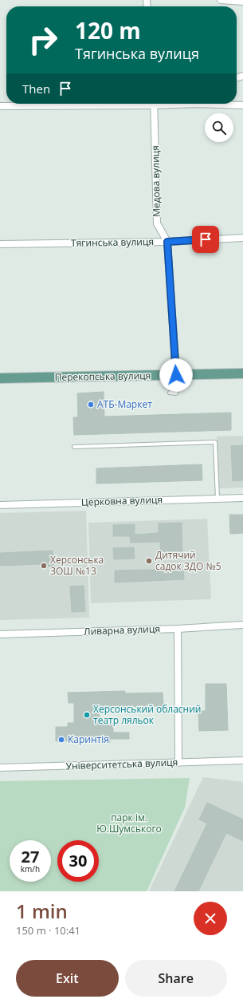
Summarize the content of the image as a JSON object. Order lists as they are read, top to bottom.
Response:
{
  "streets": {
    "main road": ["Перекопська вулиця"],
    "street": [
      "Медова вулиця",
      "Тягинська вулиця",
      "Церковна вулиця",
      "Ливарна вулиця",
      "Університетська вулиця"
    ]
  },
  "crossings": [
    ["Медова вулиця", "Тягинська вулиця"],
    ["Медова вулиця", "Перекопська вулиця"]
  ],
  "parks": ["парк ім. Ю.Шумського"],
  "places": [
    "АТБ-Маркет",
    "Дитячий садок ЗДО №5",
    "Херсонська ЗОШ №13",
    "Херсонський обласний театр ляльок",
    "Каринтія"
  ],
  "page": {
    "turn": ["120 m", "Тягинська вулиця"],
    "then": "Then",
    "speed": "27 km/h",
    "limit": "30",
    "heading": ["1 min", "150 m · 10:41"],
    "buttons": ["Exit", "Share"]
  }
}
